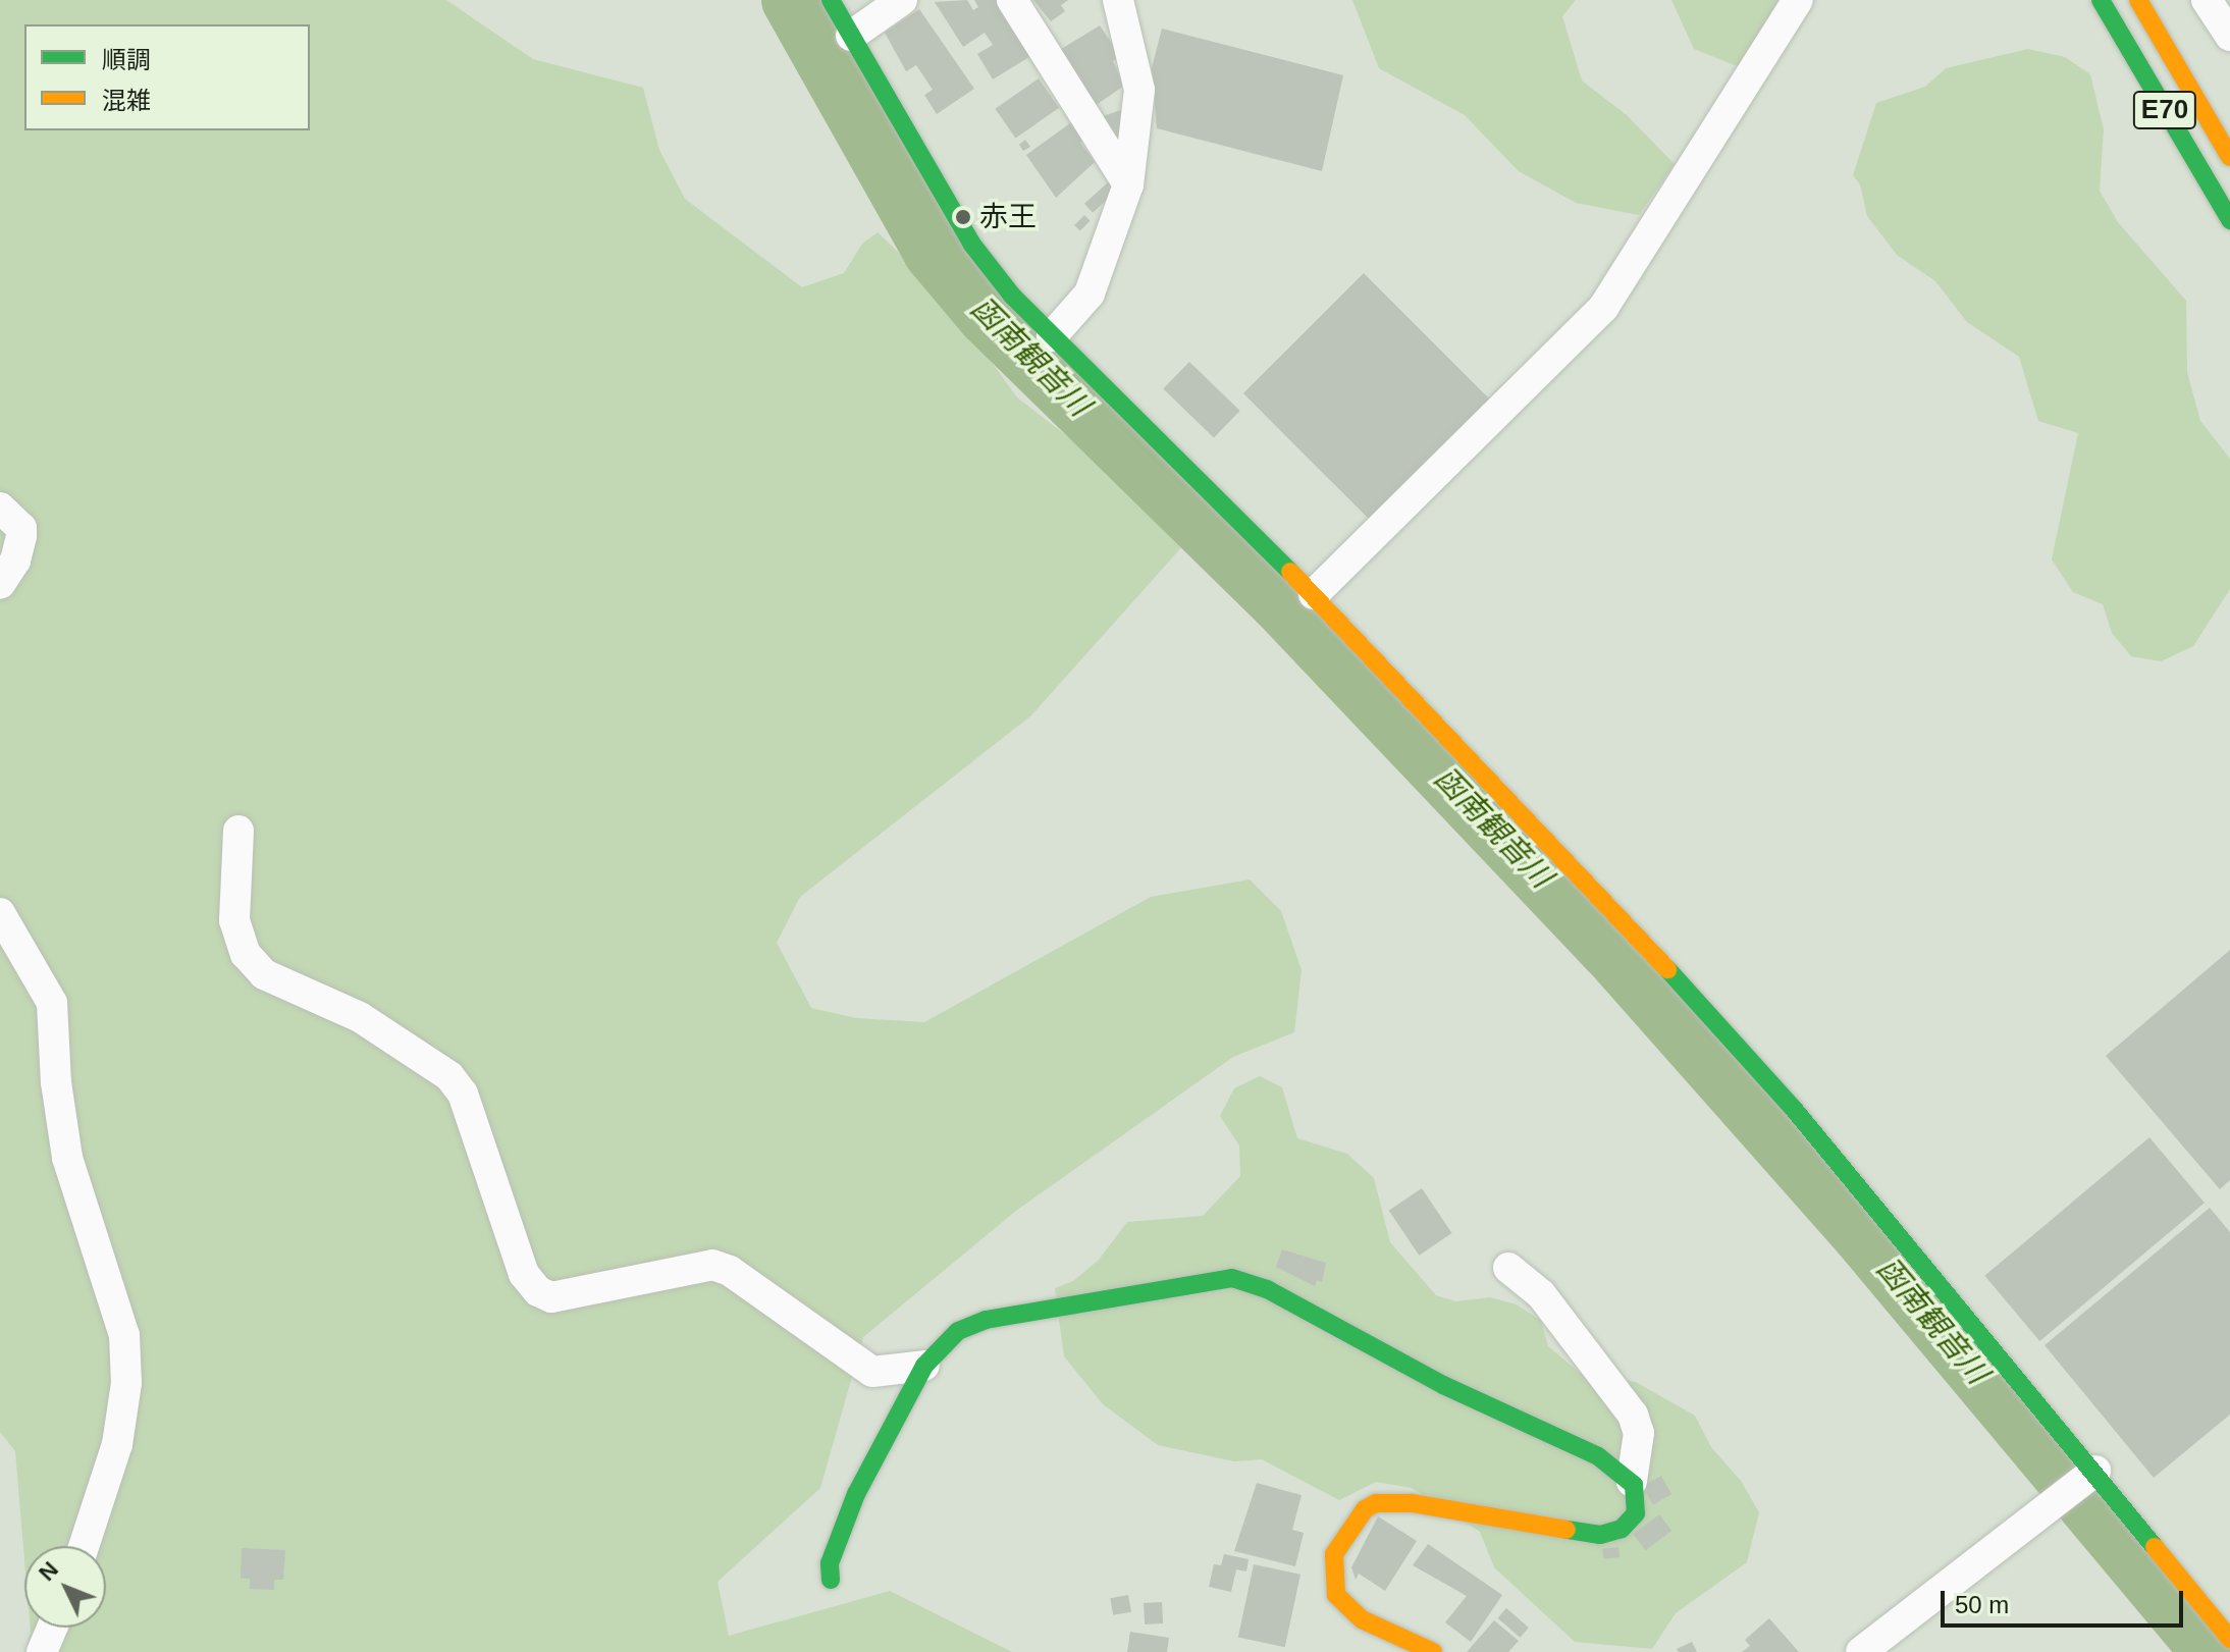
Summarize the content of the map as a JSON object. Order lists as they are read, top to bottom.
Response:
{
  "streets": {
    "main road": ["E70"]
  },
  "water": ["函南観音川"],
  "places": ["赤王"],
  "legend": ["順調", "混雑"],
  "scale_bar": "50 m",
  "north": "top left"
}
